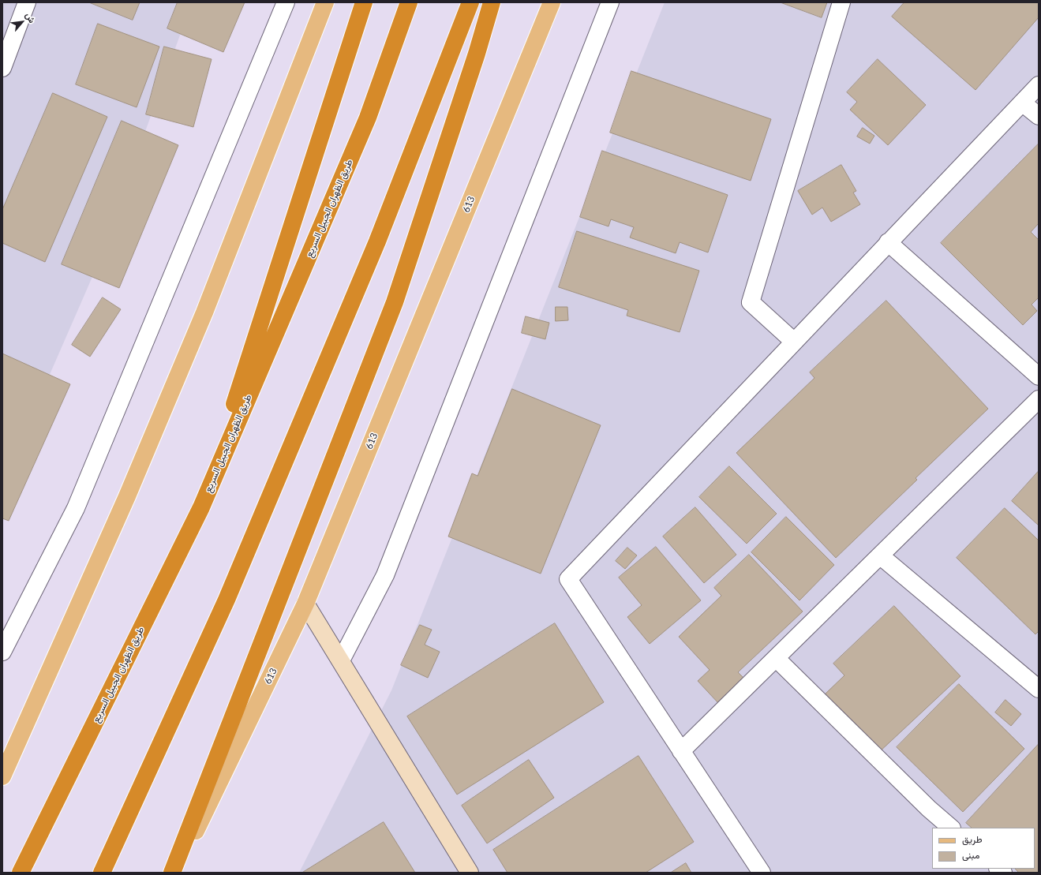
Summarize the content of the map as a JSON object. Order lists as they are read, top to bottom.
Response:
{
  "streets": {
    "highway": ["طريق الظهران الجبيل السريع"],
    "main road": ["613"]
  },
  "legend": ["طريق", "مبنى"],
  "north": "top right"
}
